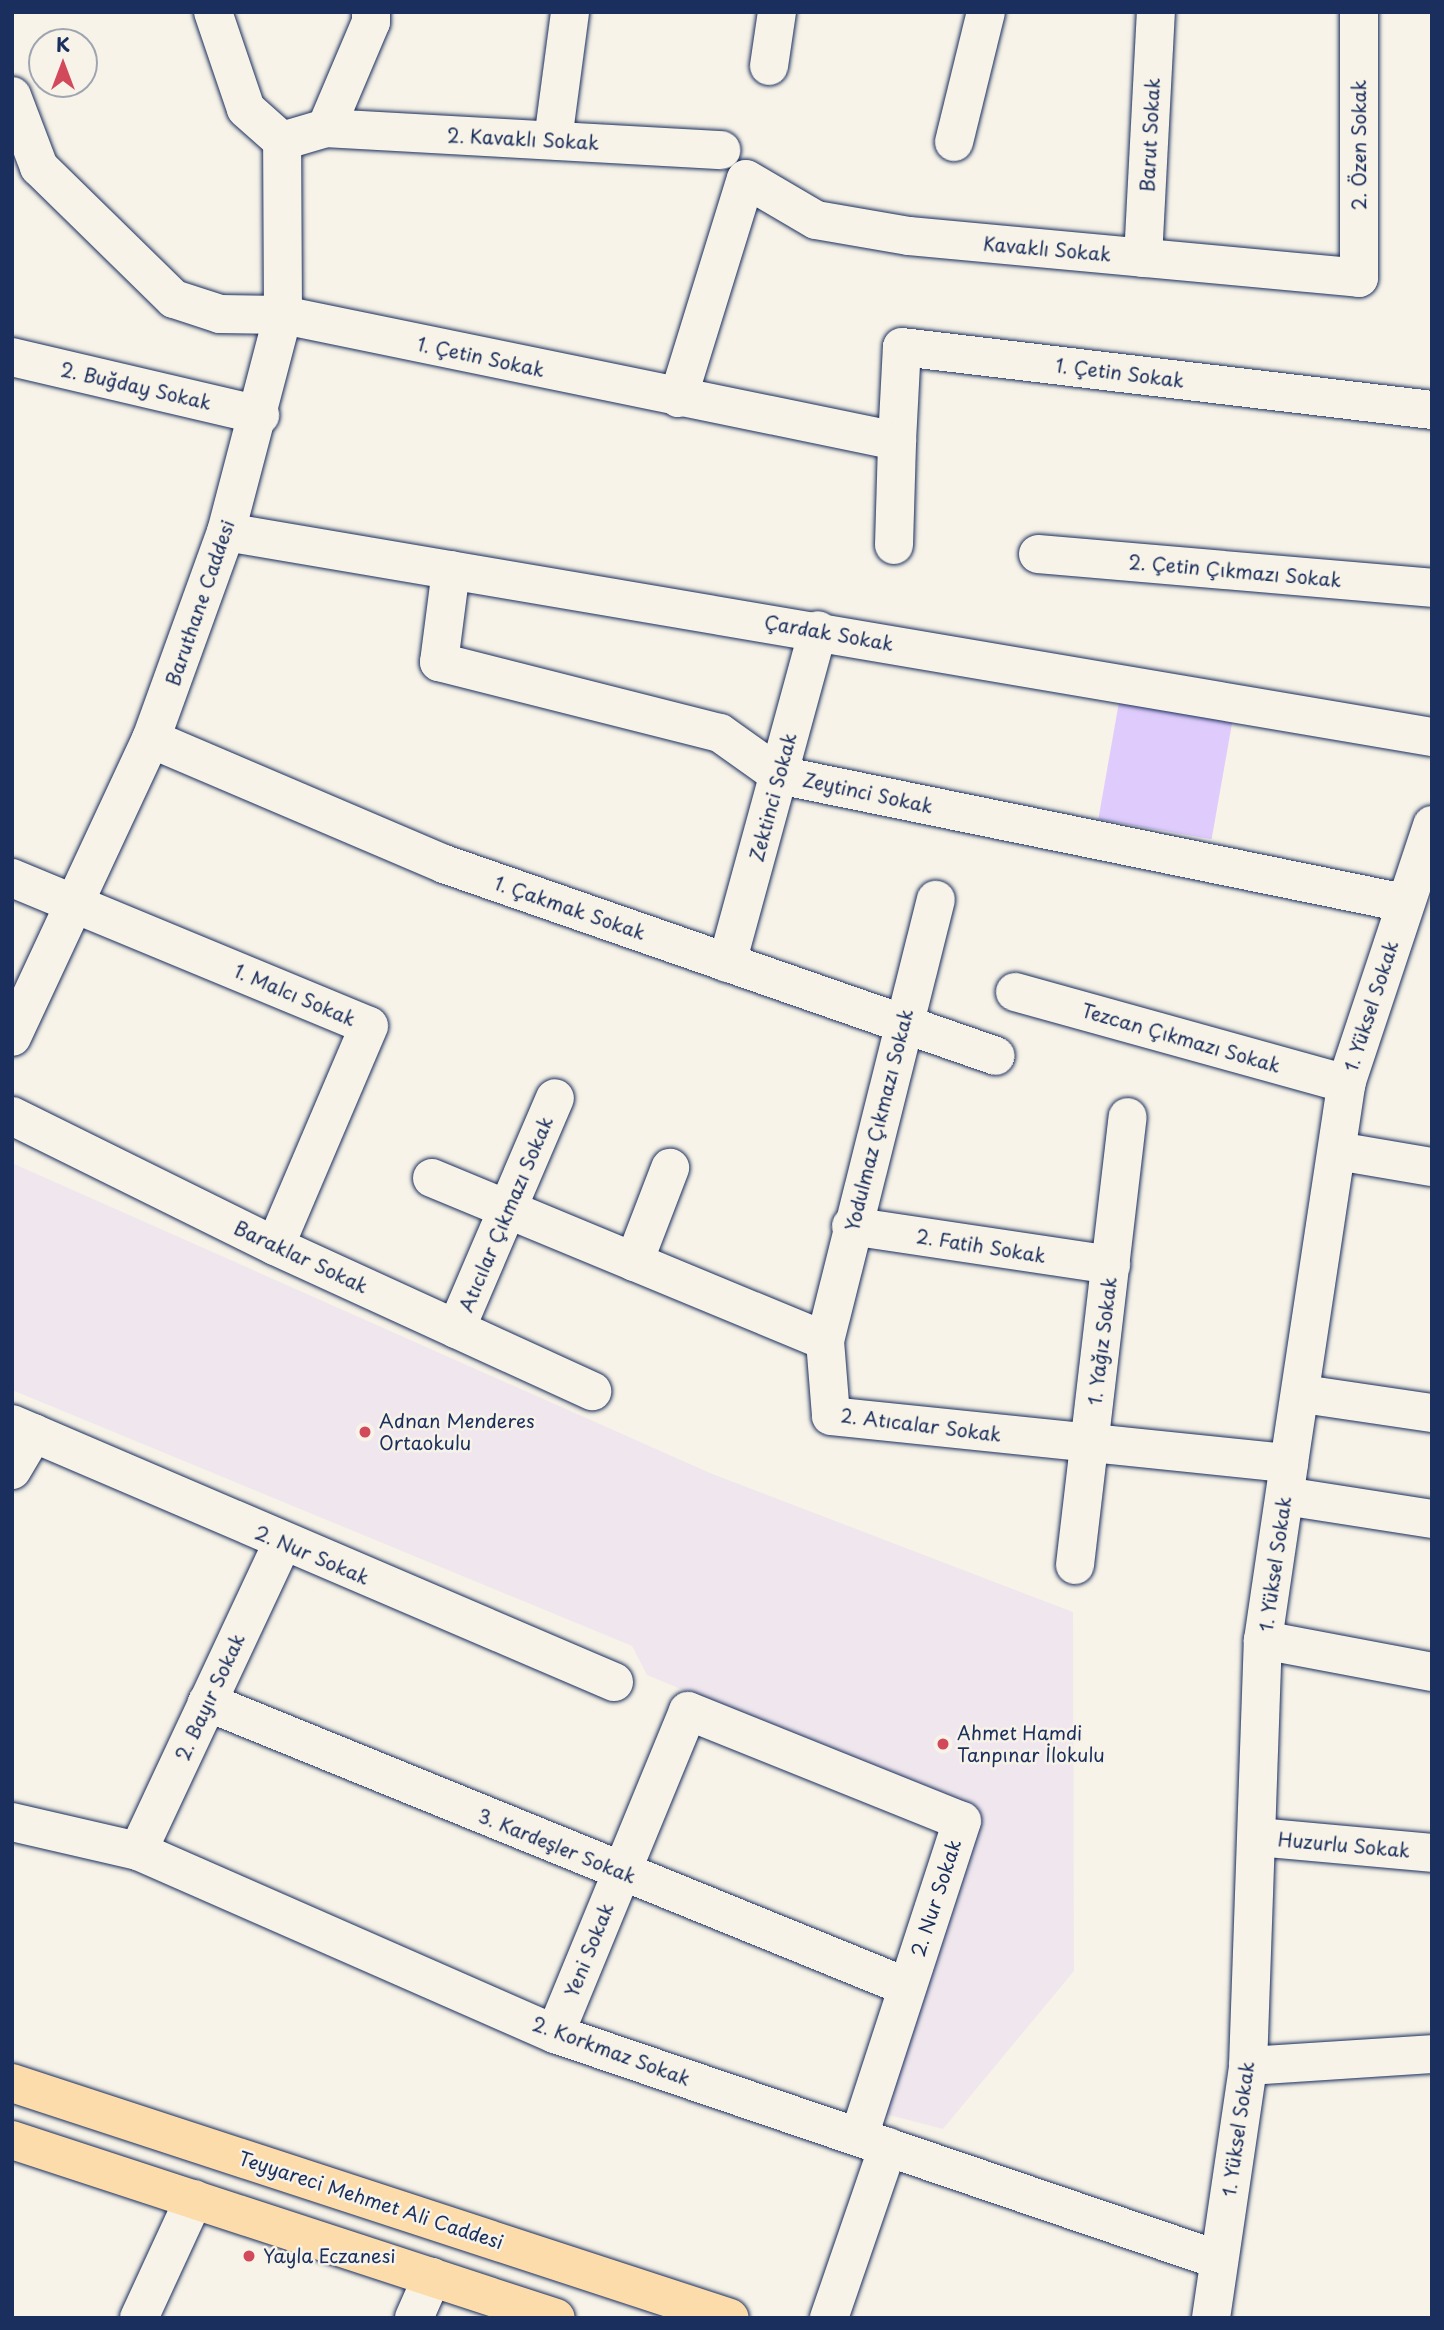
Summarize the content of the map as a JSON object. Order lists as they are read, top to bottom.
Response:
{
  "streets": {
    "main road": ["Teyyareci Mehmet Ali Caddesi"],
    "street": [
      "Barut Sokak",
      "2. Kavaklı Sokak",
      "2. Özen Sokak",
      "Kavaklı Sokak",
      "1. Çetin Sokak",
      "2. Buğday Sokak",
      "2. Çetin Çıkmazı Sokak",
      "Baruthane Caddesi",
      "Çardak Sokak",
      "Zeytinci Sokak",
      "Zektinci Sokak",
      "1. Çakmak Sokak",
      "1. Malcı Sokak",
      "1. Yüksel Sokak",
      "Tezcan Çıkmazı Sokak",
      "Yodulmaz Çıkmazı Sokak",
      "Atıcılar Çıkmazı Sokak",
      "2. Fatih Sokak",
      "Baraklar Sokak",
      "1. Yağız Sokak",
      "2. Atıcalar Sokak",
      "2. Nur Sokak",
      "2. Bayır Sokak",
      "Huzurlu Sokak",
      "3. Kardeşler Sokak",
      "Yeni Sokak",
      "2. Korkmaz Sokak"
    ]
  },
  "crossings": [
    ["Barut Sokak", "Kavaklı Sokak"],
    ["2. Kavaklı Sokak", "Baruthane Caddesi"],
    ["2. Özen Sokak", "Kavaklı Sokak"],
    ["Kavaklı Sokak", "1. Çetin Sokak"],
    ["1. Çetin Sokak", "Baruthane Caddesi"],
    ["2. Buğday Sokak", "Baruthane Caddesi"],
    ["Baruthane Caddesi", "Çardak Sokak"],
    ["Baruthane Caddesi", "1. Çakmak Sokak"],
    ["Baruthane Caddesi", "1. Malcı Sokak"],
    ["Çardak Sokak", "Zeytinci Sokak"],
    ["Çardak Sokak", "Zektinci Sokak"],
    ["Zeytinci Sokak", "Zektinci Sokak"],
    ["Zeytinci Sokak", "1. Yüksel Sokak"],
    ["Zektinci Sokak", "1. Çakmak Sokak"],
    ["1. Çakmak Sokak", "Yodulmaz Çıkmazı Sokak"],
    ["1. Malcı Sokak", "Baraklar Sokak"],
    ["1. Yüksel Sokak", "Tezcan Çıkmazı Sokak"],
    ["1. Yüksel Sokak", "2. Atıcalar Sokak"],
    ["1. Yüksel Sokak", "Huzurlu Sokak"],
    ["1. Yüksel Sokak", "2. Korkmaz Sokak"],
    ["Yodulmaz Çıkmazı Sokak", "2. Fatih Sokak"],
    ["Yodulmaz Çıkmazı Sokak", "2. Atıcalar Sokak"],
    ["Atıcılar Çıkmazı Sokak", "Baraklar Sokak"],
    ["2. Fatih Sokak", "1. Yağız Sokak"],
    ["1. Yağız Sokak", "2. Atıcalar Sokak"],
    ["2. Nur Sokak", "2. Bayır Sokak"],
    ["2. Nur Sokak", "3. Kardeşler Sokak"],
    ["2. Nur Sokak", "Yeni Sokak"],
    ["2. Nur Sokak", "2. Korkmaz Sokak"],
    ["2. Bayır Sokak", "3. Kardeşler Sokak"],
    ["2. Bayır Sokak", "2. Korkmaz Sokak"],
    ["3. Kardeşler Sokak", "Yeni Sokak"],
    ["Yeni Sokak", "2. Korkmaz Sokak"]
  ],
  "places": ["Adnan Menderes Ortaokulu", "Ahmet Hamdi Tanpınar İlokulu", "Yayla Eczanesi"],
  "north": "top"
}
